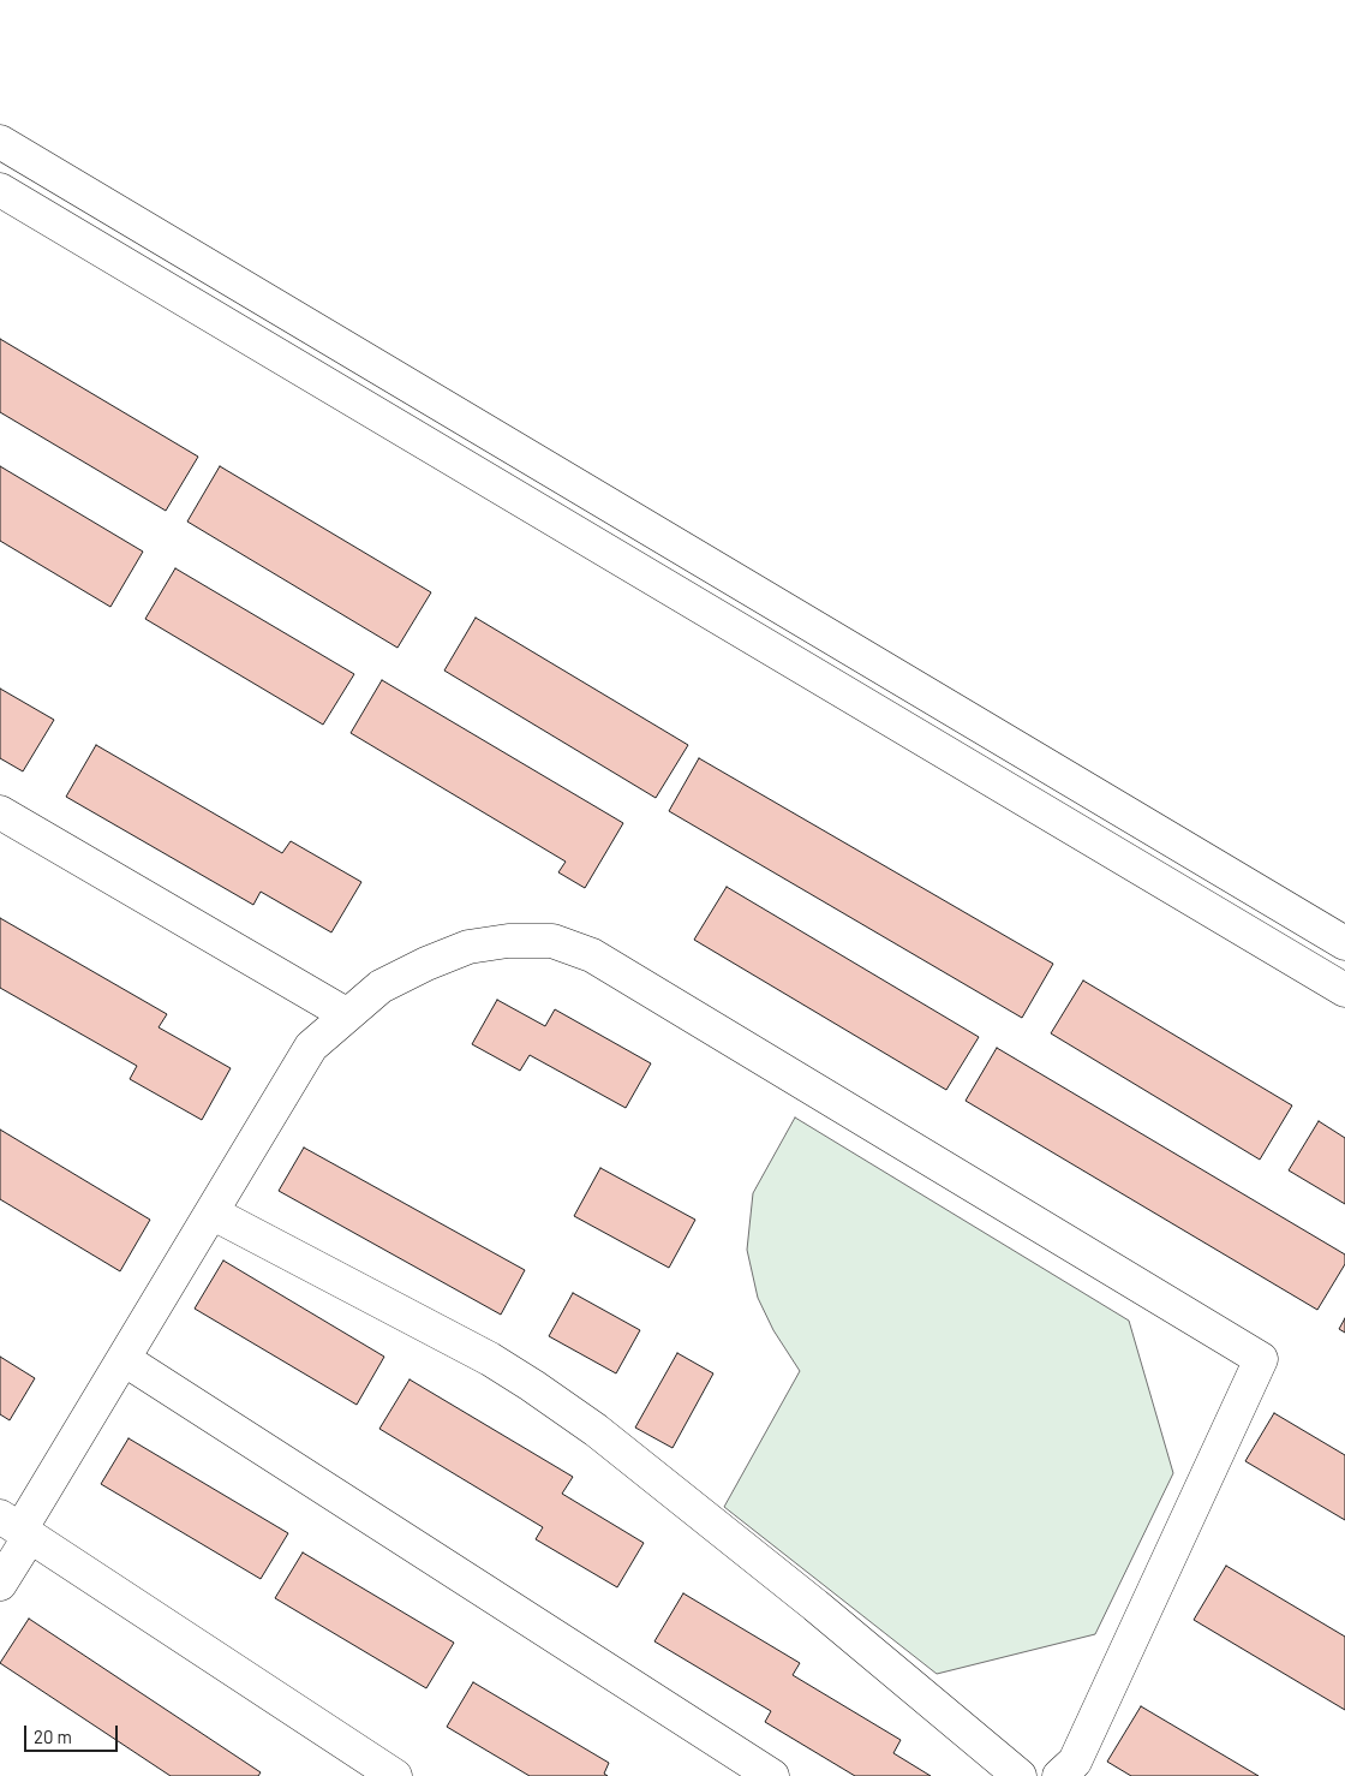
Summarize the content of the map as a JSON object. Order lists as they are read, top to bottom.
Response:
{
  "scale_bar": "20 m"
}
